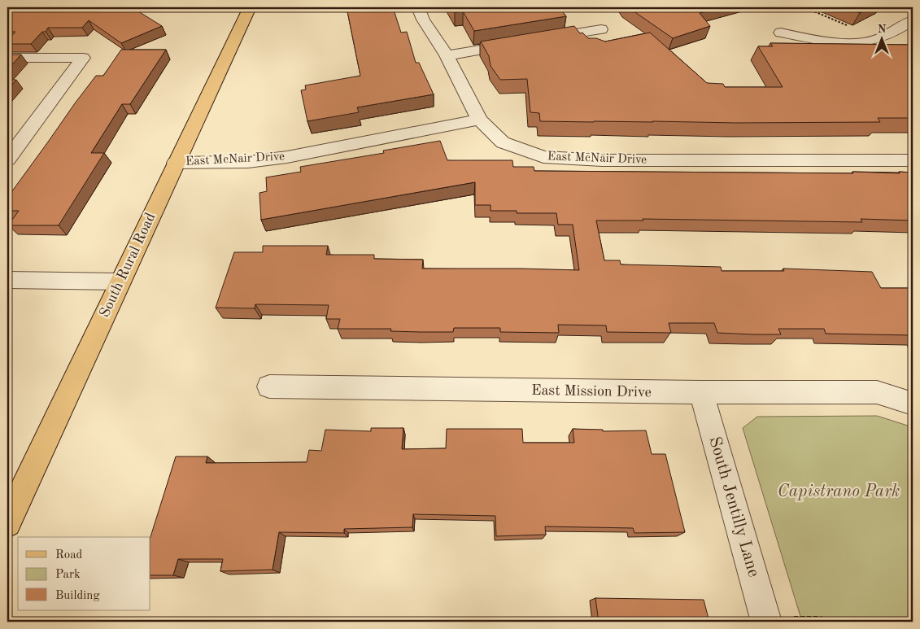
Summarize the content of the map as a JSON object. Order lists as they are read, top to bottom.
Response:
{
  "streets": {
    "main road": ["South Rural Road"],
    "street": ["East McNair Drive", "East Mission Drive", "South Jentilly Lane"]
  },
  "crossings": [
    ["East McNair Drive", "South Rural Road"],
    ["East Mission Drive", "South Jentilly Lane"]
  ],
  "parks": ["Capistrano Park"],
  "legend": ["Road", "Park", "Building"],
  "north": "top"
}
